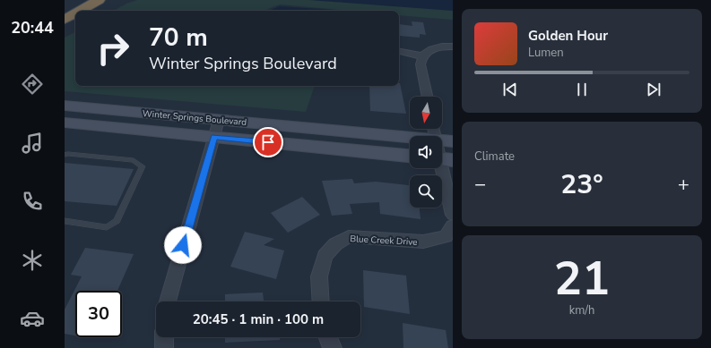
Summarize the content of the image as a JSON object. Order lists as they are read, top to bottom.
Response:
{
  "streets": {
    "street": ["Winter Springs Boulevard", "Blue Creek Drive"]
  },
  "north": "bottom",
  "page": {
    "tabs": "20:44",
    "turn": ["70 m", "Winter Springs Boulevard"],
    "song": ["Golden Hour", "Lumen"],
    "tile": [
      "Climate",
      ["21", "km/h"]
    ],
    "heat": ["−", "23°", "+"],
    "limit": "30",
    "trip": "20:45 · 1 min · 100 m"
  }
}
